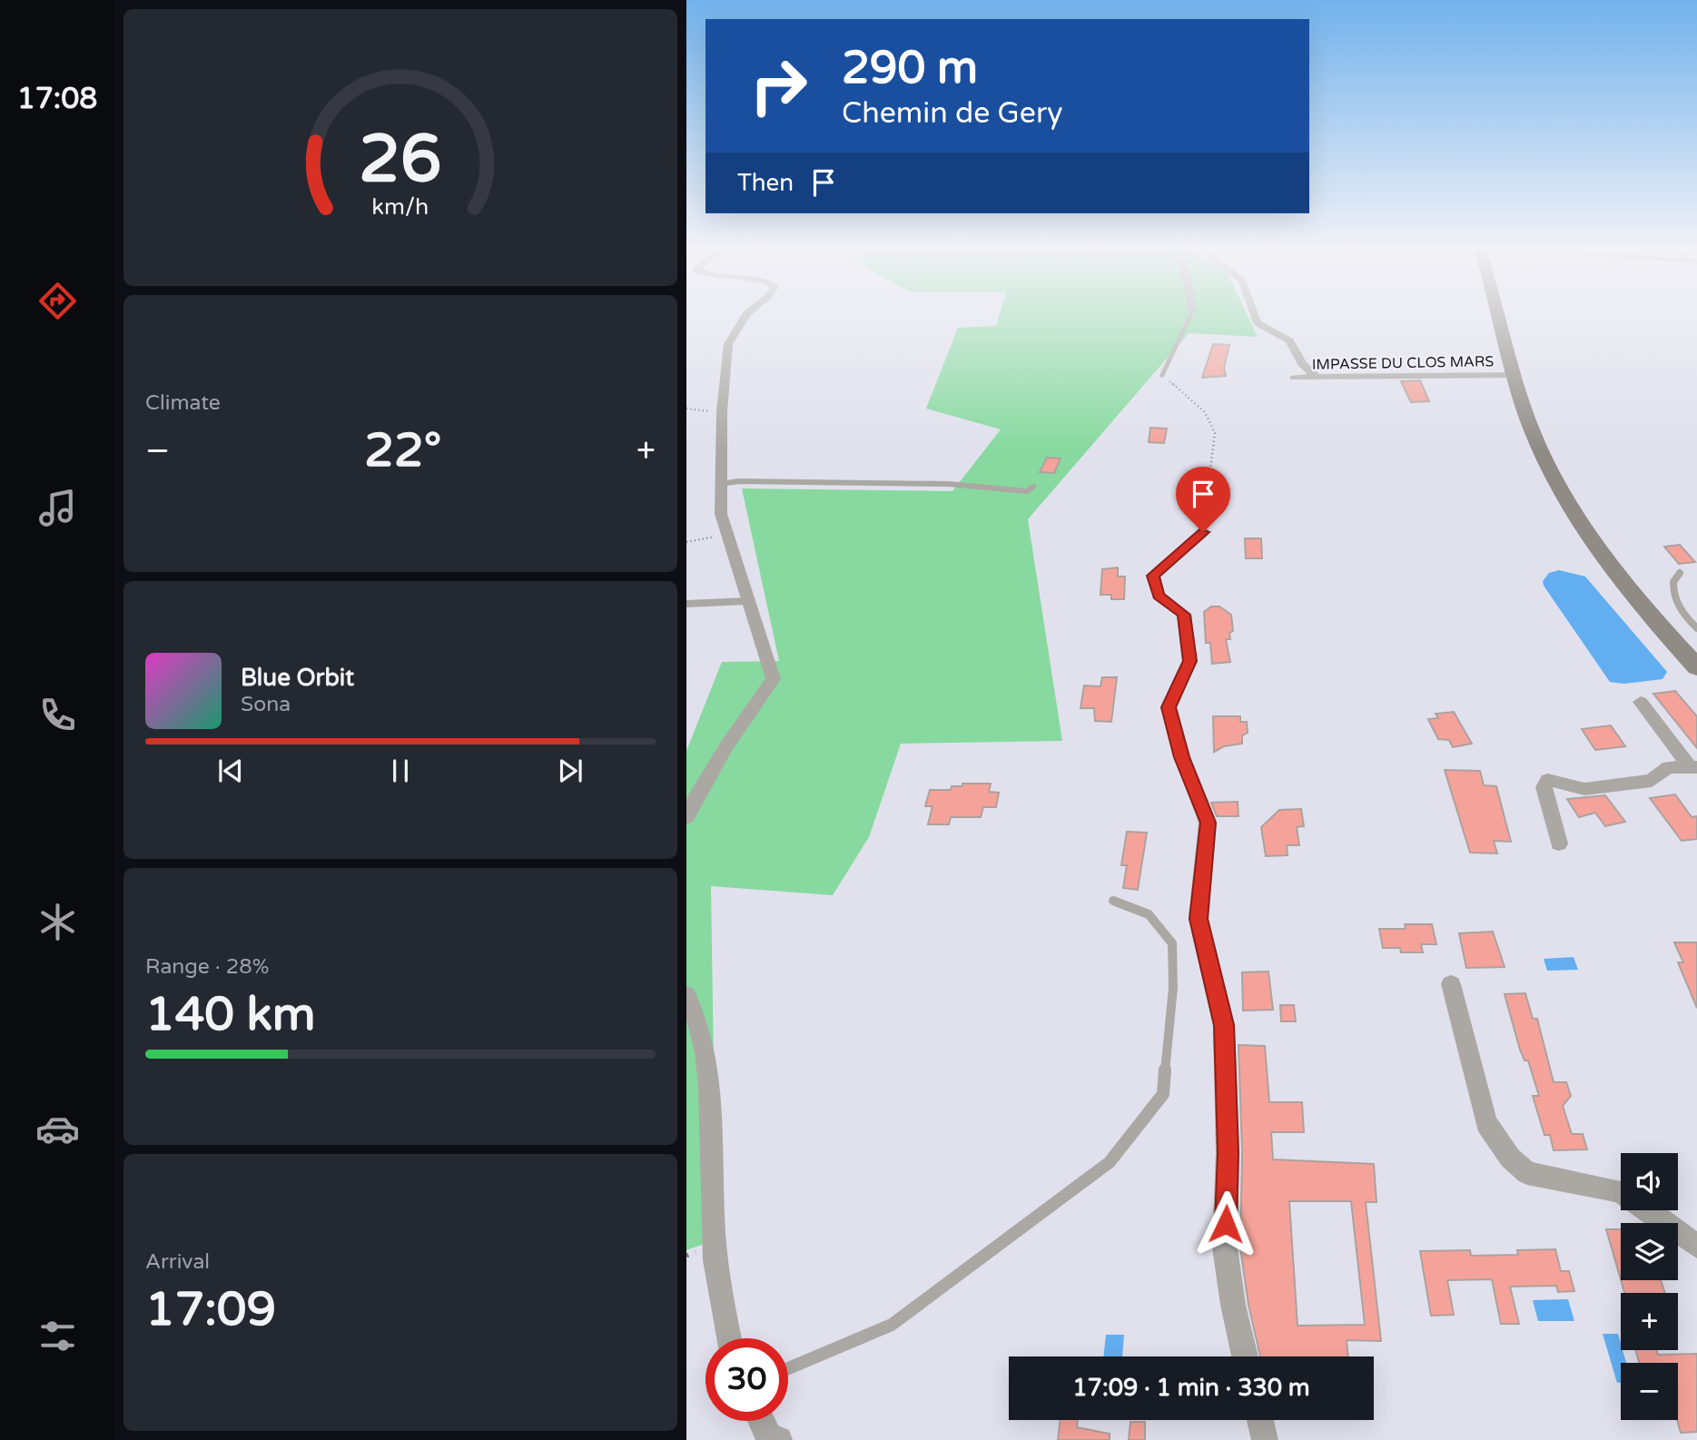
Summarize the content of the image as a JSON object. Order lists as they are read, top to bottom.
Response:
{
  "streets": {
    "street": ["IMPASSE DU CLOS MARS"]
  },
  "page": {
    "tabs": "17:08",
    "turn": ["290 m", "Chemin de Gery"],
    "then": "Then",
    "tile": [
      "Climate",
      ["Range · 28%", "140 km"],
      ["Arrival", "17:09"]
    ],
    "heat": ["−", "22°", "+"],
    "song": ["Blue Orbit", "Sona"],
    "map_buttons": ["+", "−"],
    "limit": "30",
    "trip": "17:09 · 1 min · 330 m",
    "gauge": ["26", "km/h"]
  }
}
